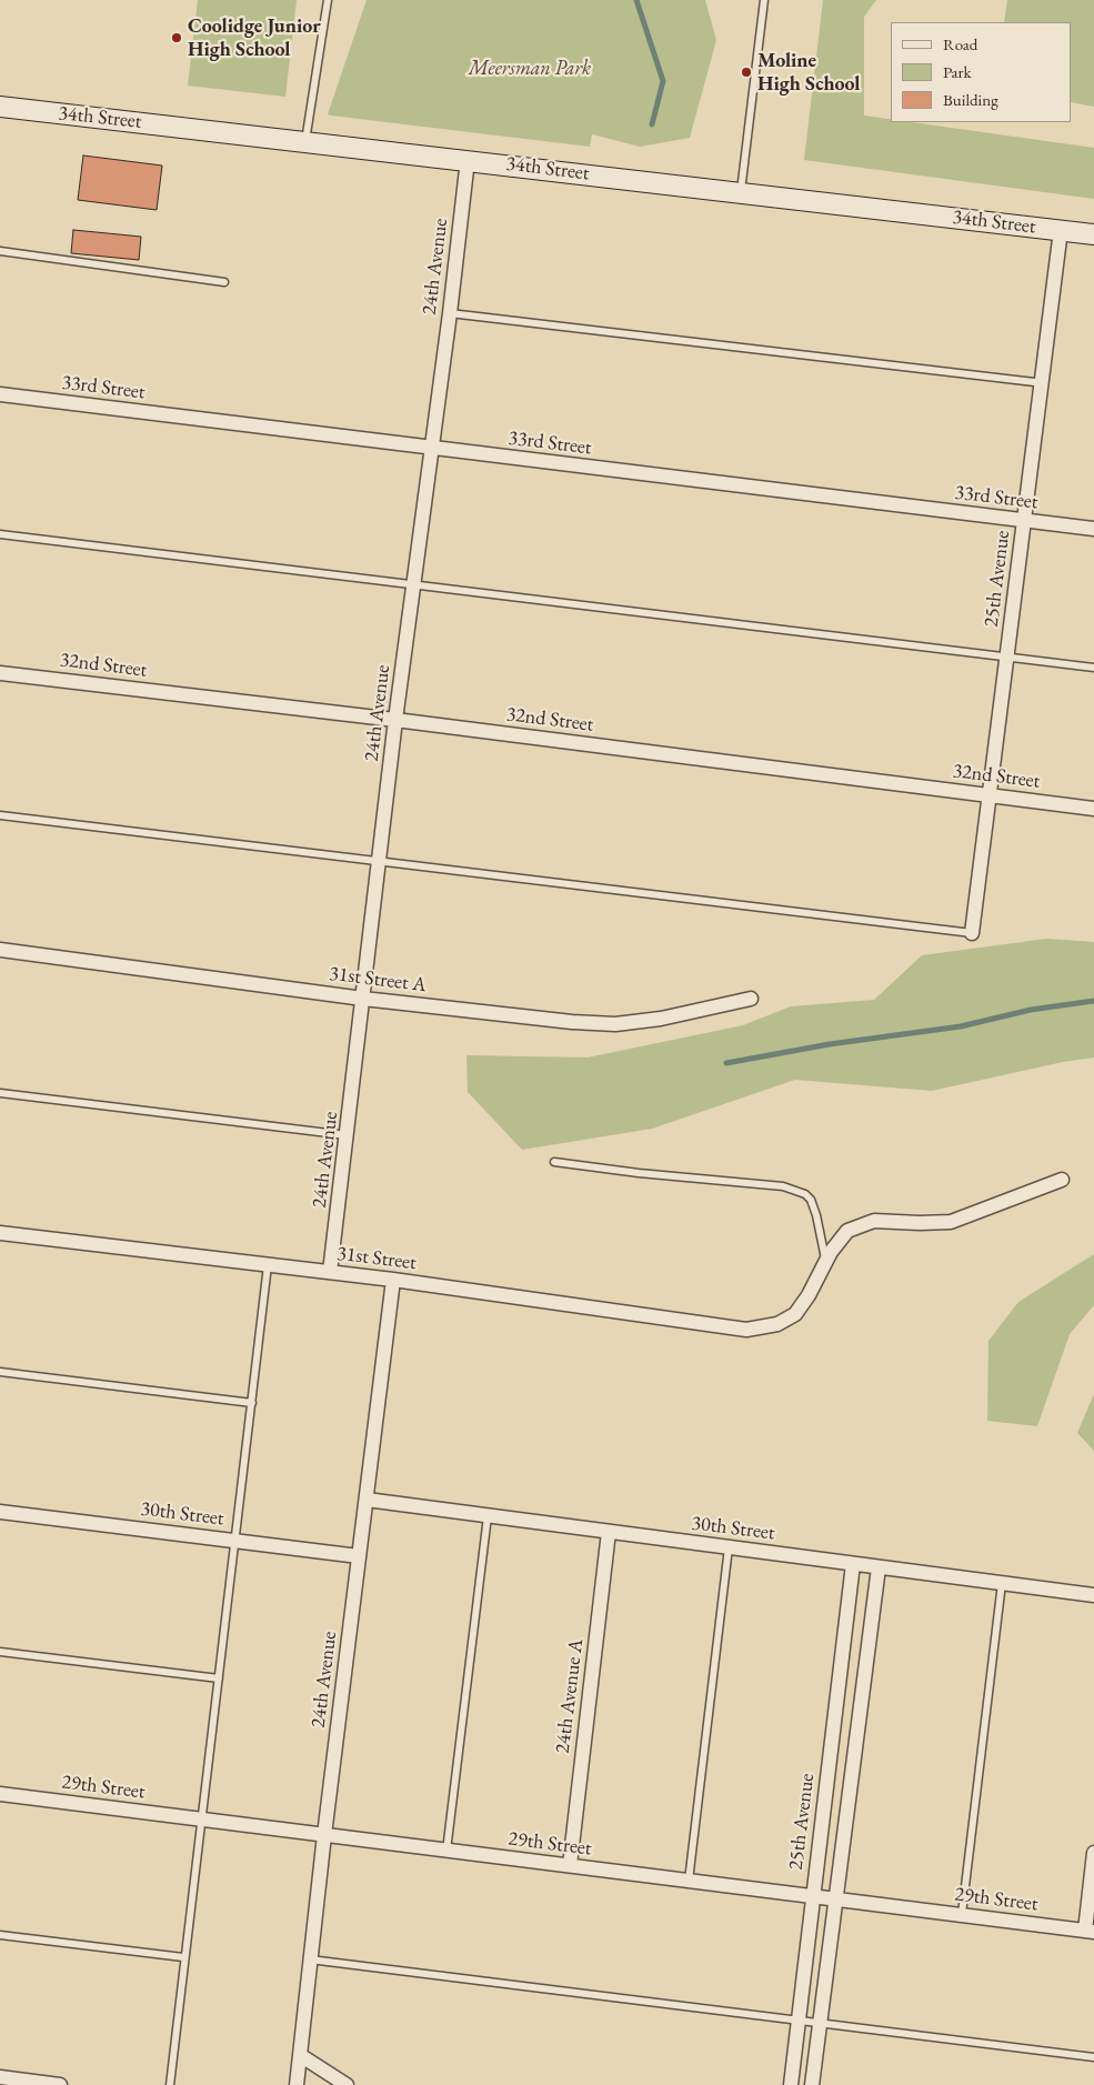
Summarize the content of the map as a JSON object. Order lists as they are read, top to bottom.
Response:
{
  "streets": {
    "street": [
      "34th Street",
      "24th Avenue",
      "33rd Street",
      "25th Avenue",
      "32nd Street",
      "31st Street A",
      "31st Street",
      "30th Street",
      "24th Avenue A",
      "29th Street"
    ]
  },
  "crossings": [
    ["34th Street", "24th Avenue"],
    ["34th Street", "25th Avenue"],
    ["24th Avenue", "33rd Street"],
    ["24th Avenue", "32nd Street"],
    ["24th Avenue", "31st Street A"],
    ["24th Avenue", "31st Street"],
    ["24th Avenue", "30th Street"],
    ["24th Avenue", "29th Street"],
    ["33rd Street", "25th Avenue"],
    ["25th Avenue", "32nd Street"],
    ["25th Avenue", "30th Street"],
    ["25th Avenue", "29th Street"],
    ["30th Street", "24th Avenue A"],
    ["24th Avenue A", "29th Street"]
  ],
  "parks": ["Meersman Park"],
  "places": ["Coolidge Junior High School", "Moline High School"],
  "legend": ["Road", "Park", "Building"]
}
